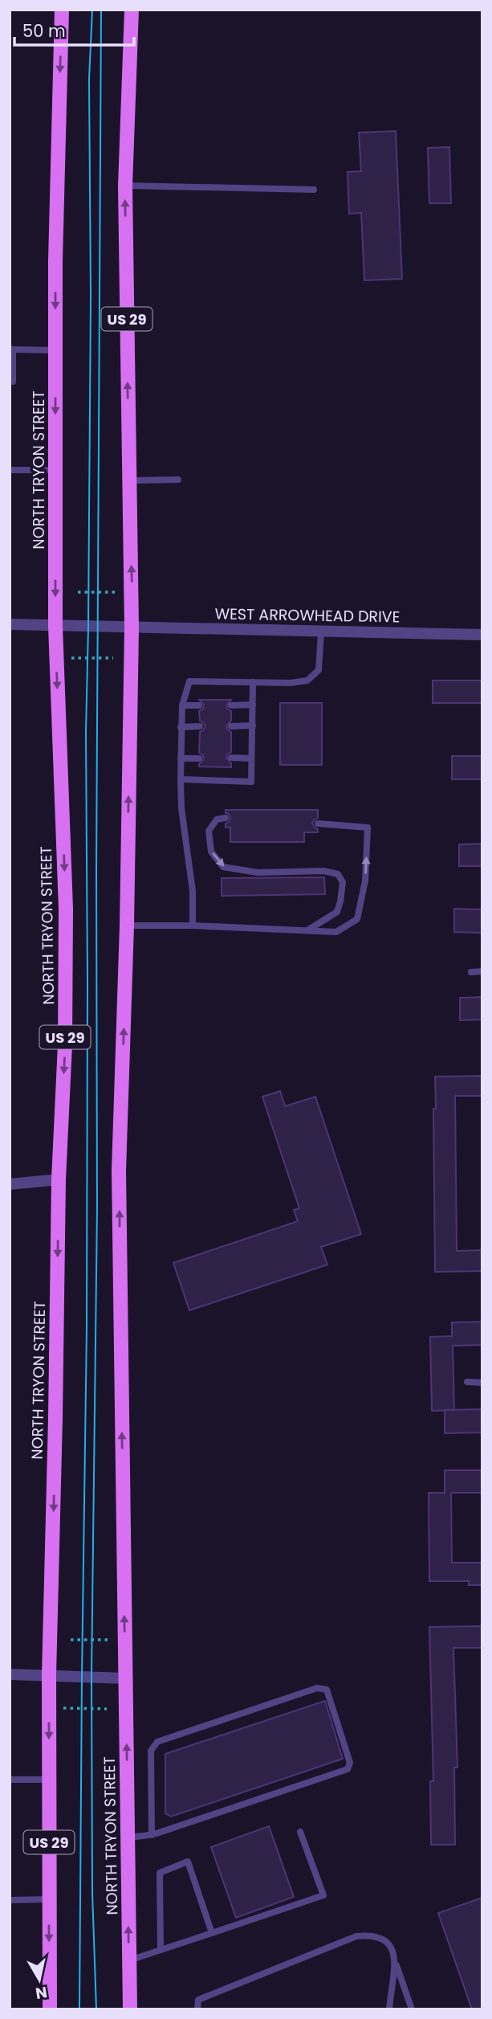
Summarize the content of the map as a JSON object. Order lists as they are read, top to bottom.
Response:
{
  "streets": {
    "main road": ["US 29", "NORTH TRYON STREET"],
    "street": ["WEST ARROWHEAD DRIVE"]
  },
  "crossings": [
    ["NORTH TRYON STREET", "WEST ARROWHEAD DRIVE"]
  ],
  "scale_bar": "50 m",
  "north": "bottom"
}
